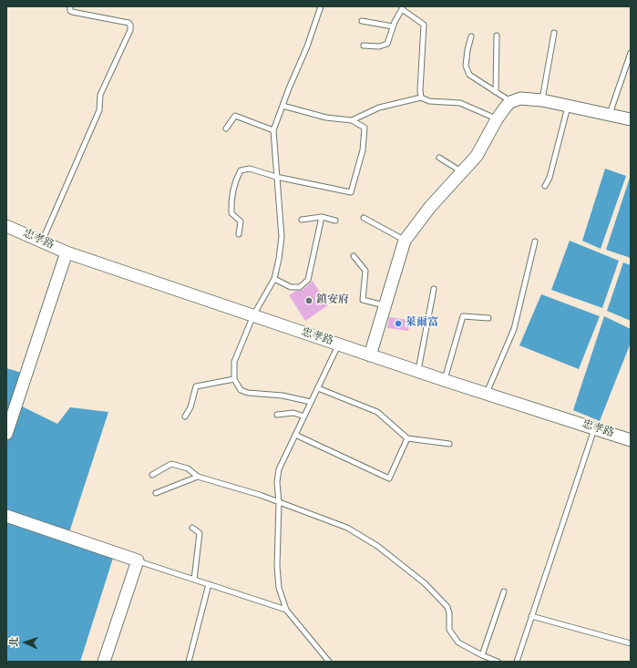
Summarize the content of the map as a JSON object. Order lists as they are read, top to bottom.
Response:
{
  "streets": {
    "street": ["忠孝路"]
  },
  "places": ["鎮安府", "萊爾富"],
  "north": "left"
}
